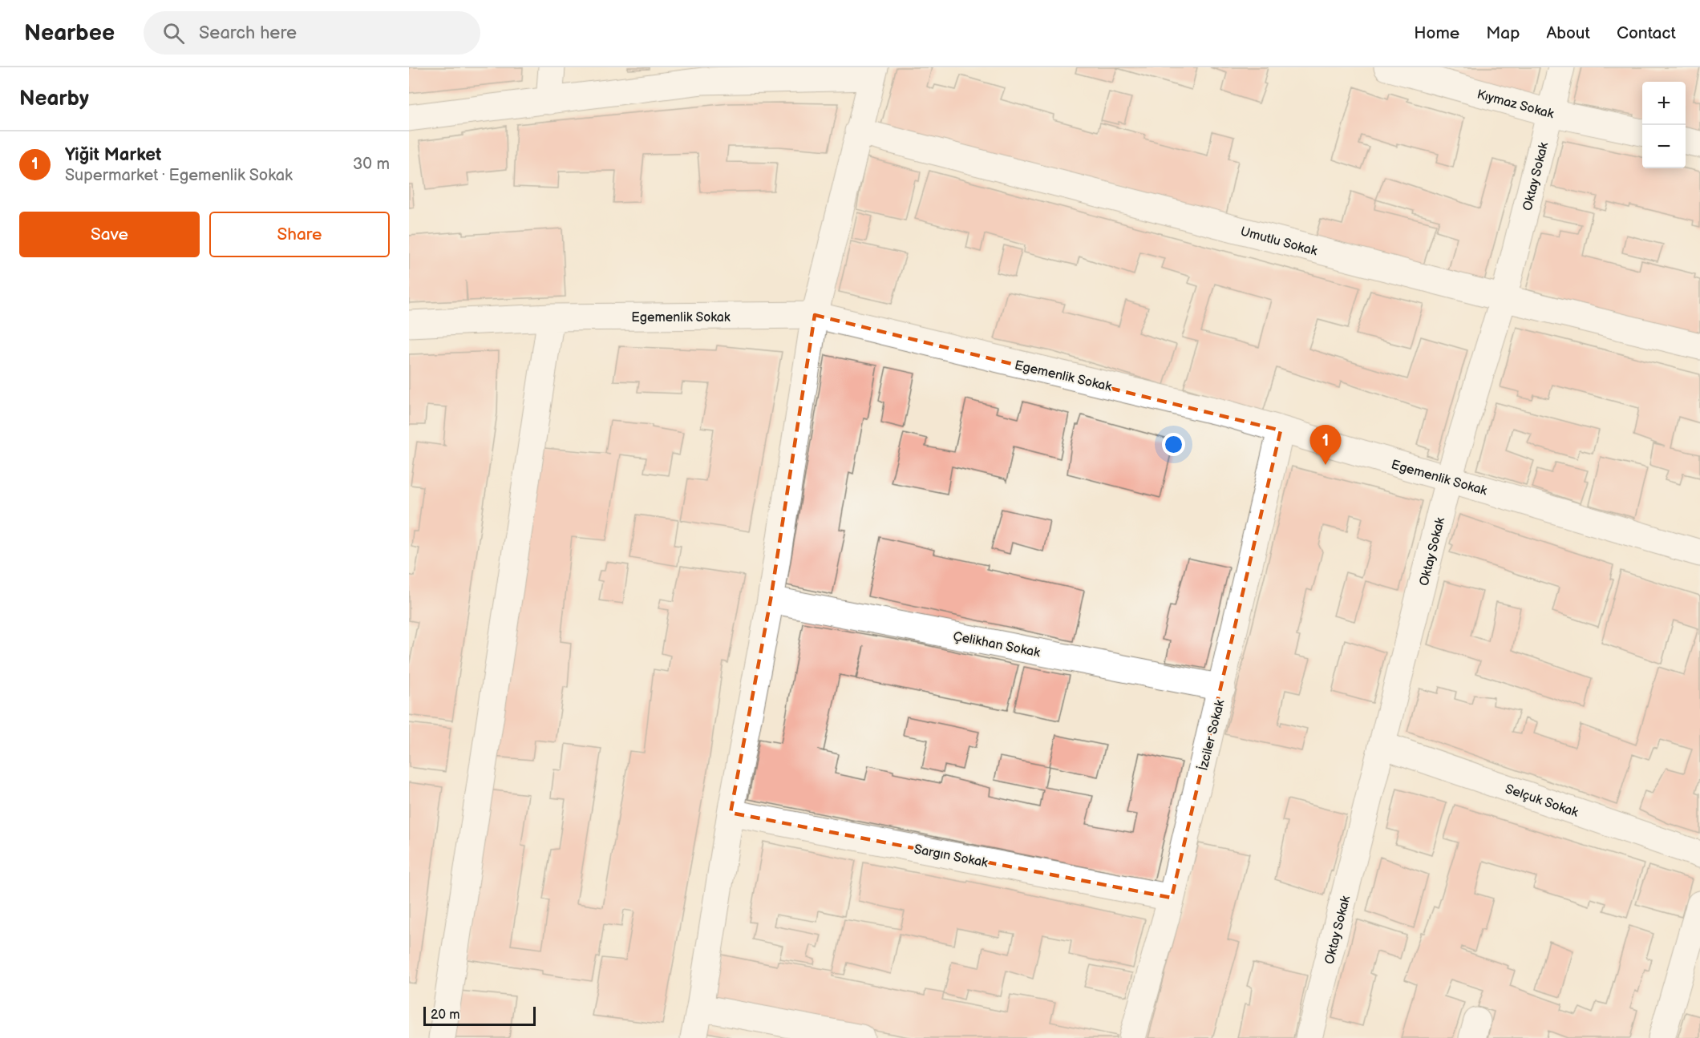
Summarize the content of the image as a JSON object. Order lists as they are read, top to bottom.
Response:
{
  "streets": {
    "street": [
      "Kıymaz Sokak",
      "Oktay Sokak",
      "Umutlu Sokak",
      "Egemenlik Sokak",
      "Çelikhan Sokak",
      "İzciler Sokak",
      "Selçuk Sokak",
      "Sargın Sokak"
    ]
  },
  "crossings": [
    ["Kıymaz Sokak", "Oktay Sokak"],
    ["Oktay Sokak", "Umutlu Sokak"],
    ["Oktay Sokak", "Egemenlik Sokak"],
    ["Oktay Sokak", "Selçuk Sokak"],
    ["Egemenlik Sokak", "İzciler Sokak"],
    ["Çelikhan Sokak", "İzciler Sokak"],
    ["İzciler Sokak", "Sargın Sokak"]
  ],
  "scale_bar": "20 m",
  "page": {
    "header": "Nearbee",
    "search": "Search here",
    "nav": [
      "Home",
      "Map",
      "About",
      "Contact"
    ],
    "heading": "Nearby",
    "map_buttons": ["+", "−"],
    "list": [
      {
        "mark": "1",
        "name": "Yiğit Market",
        "note": "Supermarket · Egemenlik Sokak",
        "value": "30 m"
      }
    ],
    "buttons": ["Save", "Share"],
    "pins": "1",
    "scale": "20 m"
  }
}
